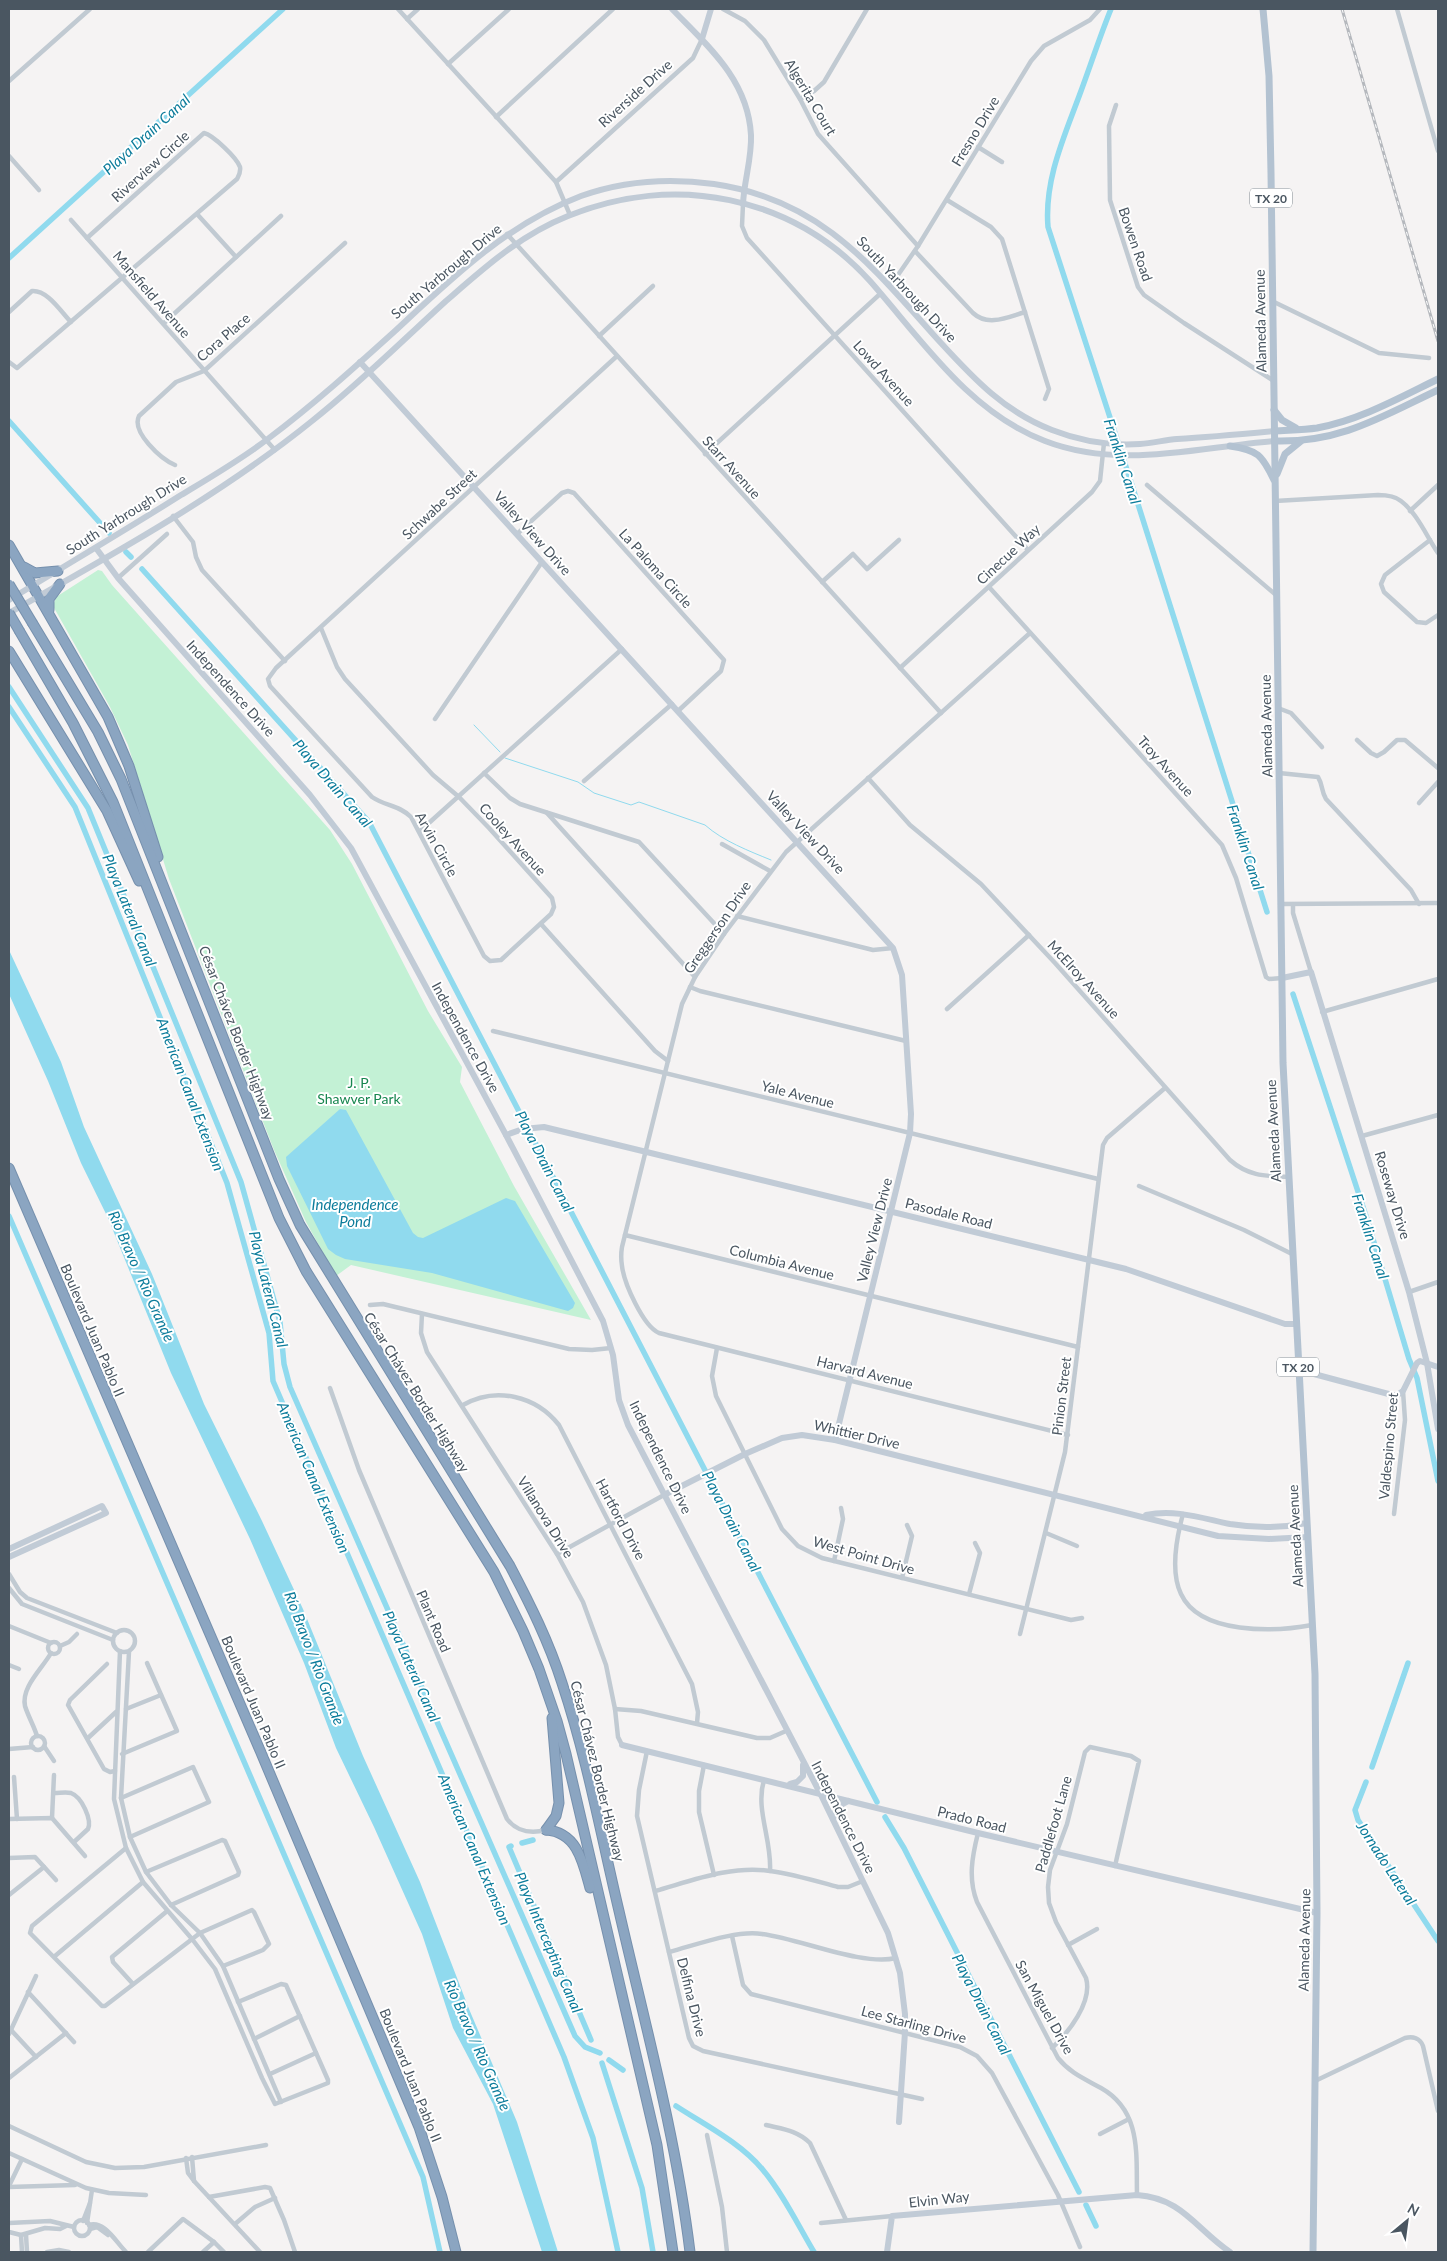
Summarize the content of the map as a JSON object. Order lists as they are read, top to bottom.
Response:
{
  "streets": {
    "highway": ["César Chávez Border Highway", "Boulevard Juan Pablo II"],
    "main road": ["TX 20", "Alameda Avenue"],
    "street": [
      "Riverside Drive",
      "Algerita Court",
      "Fresno Drive",
      "Riverview Circle",
      "Bowen Road",
      "South Yarbrough Drive",
      "Mansfield Avenue",
      "Cora Place",
      "Lowd Avenue",
      "Starr Avenue",
      "Schwabe Street",
      "Valley View Drive",
      "Cinecue Way",
      "La Paloma Circle",
      "Independence Drive",
      "Troy Avenue",
      "Cooley Avenue",
      "Arvin Circle",
      "Greggerson Drive",
      "McElroy Avenue",
      "Yale Avenue",
      "Roseway Drive",
      "Pasodale Road",
      "Columbia Avenue",
      "Harvard Avenue",
      "Pinion Street",
      "Whittier Drive",
      "Valdespino Street",
      "Villanova Drive",
      "Hartford Drive",
      "West Point Drive",
      "Plant Road",
      "Prado Road",
      "Paddlefoot Lane",
      "Delfina Drive",
      "San Miguel Drive",
      "Lee Starling Drive",
      "Elvin Way"
    ]
  },
  "crossings": [
    ["Algerita Court", "Fresno Drive"],
    ["Fresno Drive", "South Yarbrough Drive"],
    ["Riverview Circle", "Mansfield Avenue"],
    ["Bowen Road", "Alameda Avenue"],
    ["South Yarbrough Drive", "Mansfield Avenue"],
    ["South Yarbrough Drive", "Alameda Avenue"],
    ["South Yarbrough Drive", "Lowd Avenue"],
    ["South Yarbrough Drive", "Starr Avenue"],
    ["South Yarbrough Drive", "Valley View Drive"],
    ["South Yarbrough Drive", "Cinecue Way"],
    ["South Yarbrough Drive", "Independence Drive"],
    ["South Yarbrough Drive", "César Chávez Border Highway"],
    ["Mansfield Avenue", "Cora Place"],
    ["Alameda Avenue", "Troy Avenue"],
    ["Alameda Avenue", "McElroy Avenue"],
    ["Alameda Avenue", "Pasodale Road"],
    ["Alameda Avenue", "Whittier Drive"],
    ["Alameda Avenue", "Prado Road"],
    ["Lowd Avenue", "Cinecue Way"],
    ["Starr Avenue", "Schwabe Street"],
    ["Starr Avenue", "Cinecue Way"],
    ["Starr Avenue", "Greggerson Drive"],
    ["Schwabe Street", "Valley View Drive"],
    ["Schwabe Street", "Cooley Avenue"],
    ["Schwabe Street", "Arvin Circle"],
    ["Valley View Drive", "La Paloma Circle"],
    ["Valley View Drive", "Greggerson Drive"],
    ["Valley View Drive", "Yale Avenue"],
    ["Valley View Drive", "Pasodale Road"],
    ["Valley View Drive", "Columbia Avenue"],
    ["Valley View Drive", "Harvard Avenue"],
    ["Valley View Drive", "Whittier Drive"],
    ["Cinecue Way", "Troy Avenue"],
    ["Independence Drive", "Pasodale Road"],
    ["Independence Drive", "Whittier Drive"],
    ["Independence Drive", "Prado Road"],
    ["Independence Drive", "Delfina Drive"],
    ["Independence Drive", "Lee Starling Drive"],
    ["Troy Avenue", "Greggerson Drive"],
    ["Cooley Avenue", "Arvin Circle"],
    ["Greggerson Drive", "McElroy Avenue"],
    ["Greggerson Drive", "Yale Avenue"],
    ["Greggerson Drive", "Pasodale Road"],
    ["Greggerson Drive", "Columbia Avenue"],
    ["Greggerson Drive", "Harvard Avenue"],
    ["McElroy Avenue", "Pinion Street"],
    ["Yale Avenue", "Pinion Street"],
    ["Roseway Drive", "Valdespino Street"],
    ["Pasodale Road", "Pinion Street"],
    ["Columbia Avenue", "Pinion Street"],
    ["Harvard Avenue", "Pinion Street"],
    ["Harvard Avenue", "West Point Drive"],
    ["Pinion Street", "Whittier Drive"],
    ["Pinion Street", "West Point Drive"],
    ["Whittier Drive", "Villanova Drive"],
    ["Whittier Drive", "Hartford Drive"],
    ["Whittier Drive", "West Point Drive"],
    ["Villanova Drive", "Hartford Drive"],
    ["Villanova Drive", "Prado Road"],
    ["Prado Road", "Paddlefoot Lane"],
    ["Prado Road", "Delfina Drive"],
    ["Prado Road", "San Miguel Drive"],
    ["Paddlefoot Lane", "San Miguel Drive"],
    ["San Miguel Drive", "Elvin Way"],
    ["Lee Starling Drive", "Elvin Way"]
  ],
  "water": [
    "Playa Drain Canal",
    "Franklin Canal",
    "Playa Lateral Canal",
    "American Canal Extension",
    "Independence Pond",
    "Río Bravo / Rio Grande",
    "Jornado Lateral",
    "Playa Intercepting Canal"
  ],
  "parks": ["J. P. Shawver Park"],
  "north": "top right"
}
